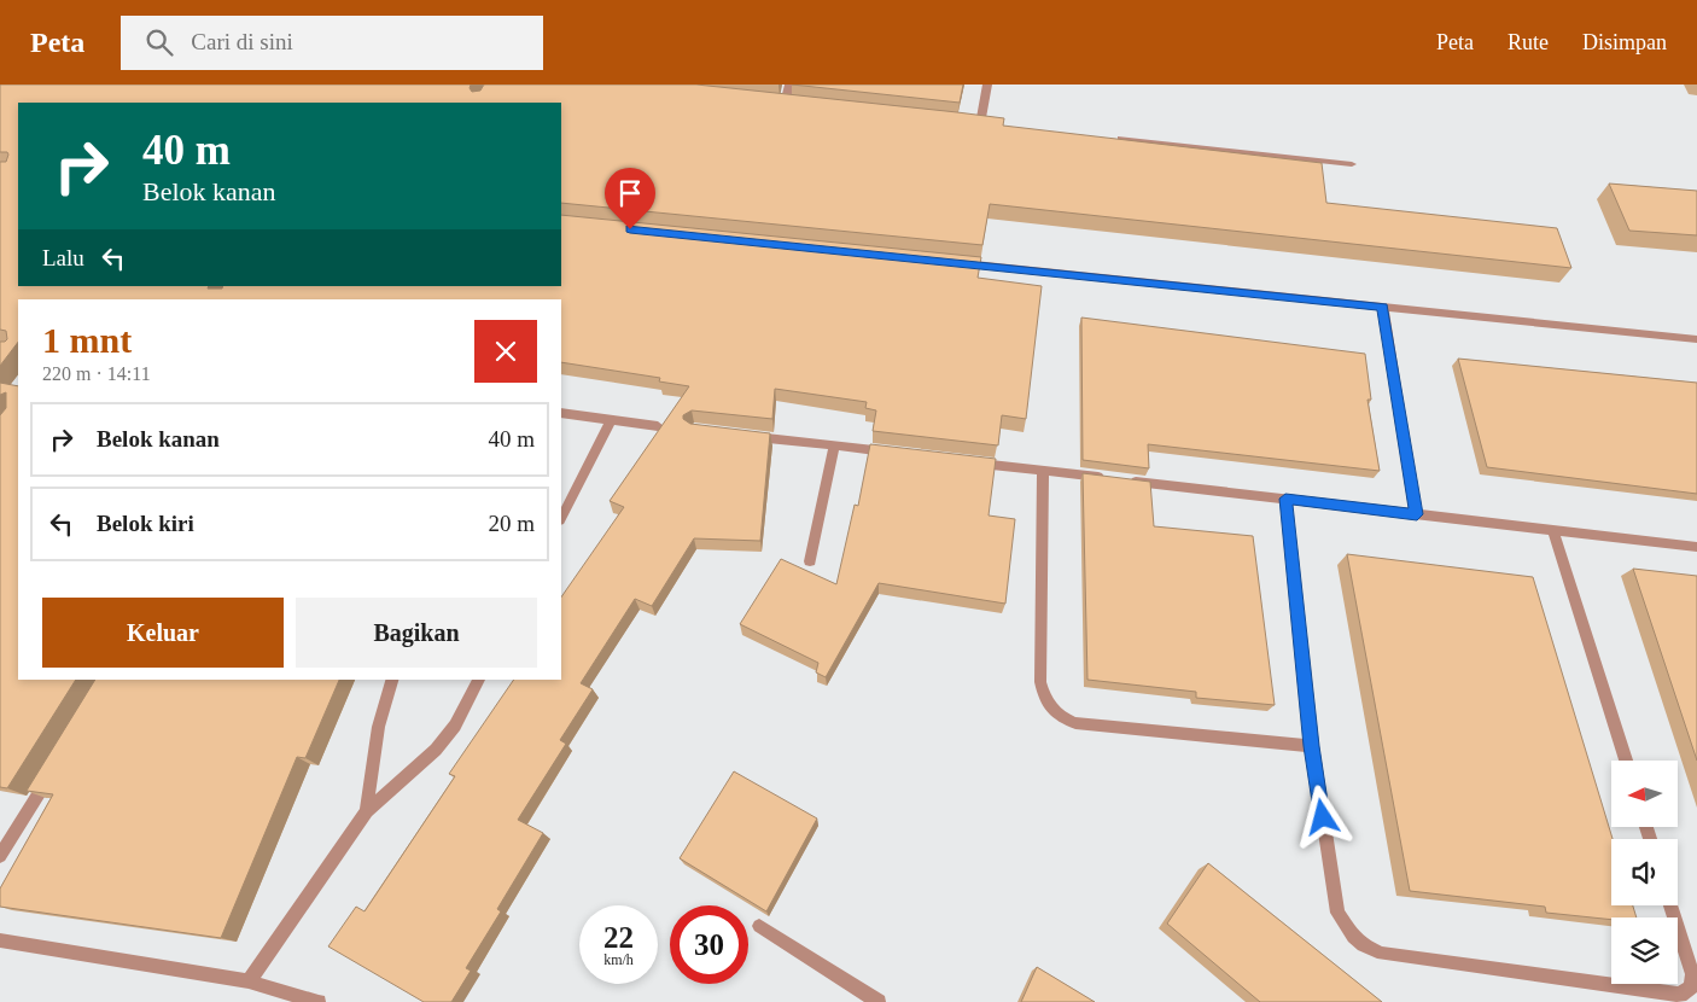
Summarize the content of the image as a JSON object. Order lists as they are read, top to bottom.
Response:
{
  "north": "left",
  "page": {
    "header": "Peta",
    "search": "Cari di sini",
    "nav": ["Peta", "Rute", "Disimpan"],
    "turn": ["40 m", "Belok kanan"],
    "then": "Lalu",
    "heading": ["1 mnt", "220 m · 14:11"],
    "list": [
      {
        "name": "Belok kanan",
        "value": "40 m"
      },
      {
        "name": "Belok kiri",
        "value": "20 m"
      }
    ],
    "buttons": ["Keluar", "Bagikan"],
    "speed": "22 km/h",
    "limit": "30"
  }
}
